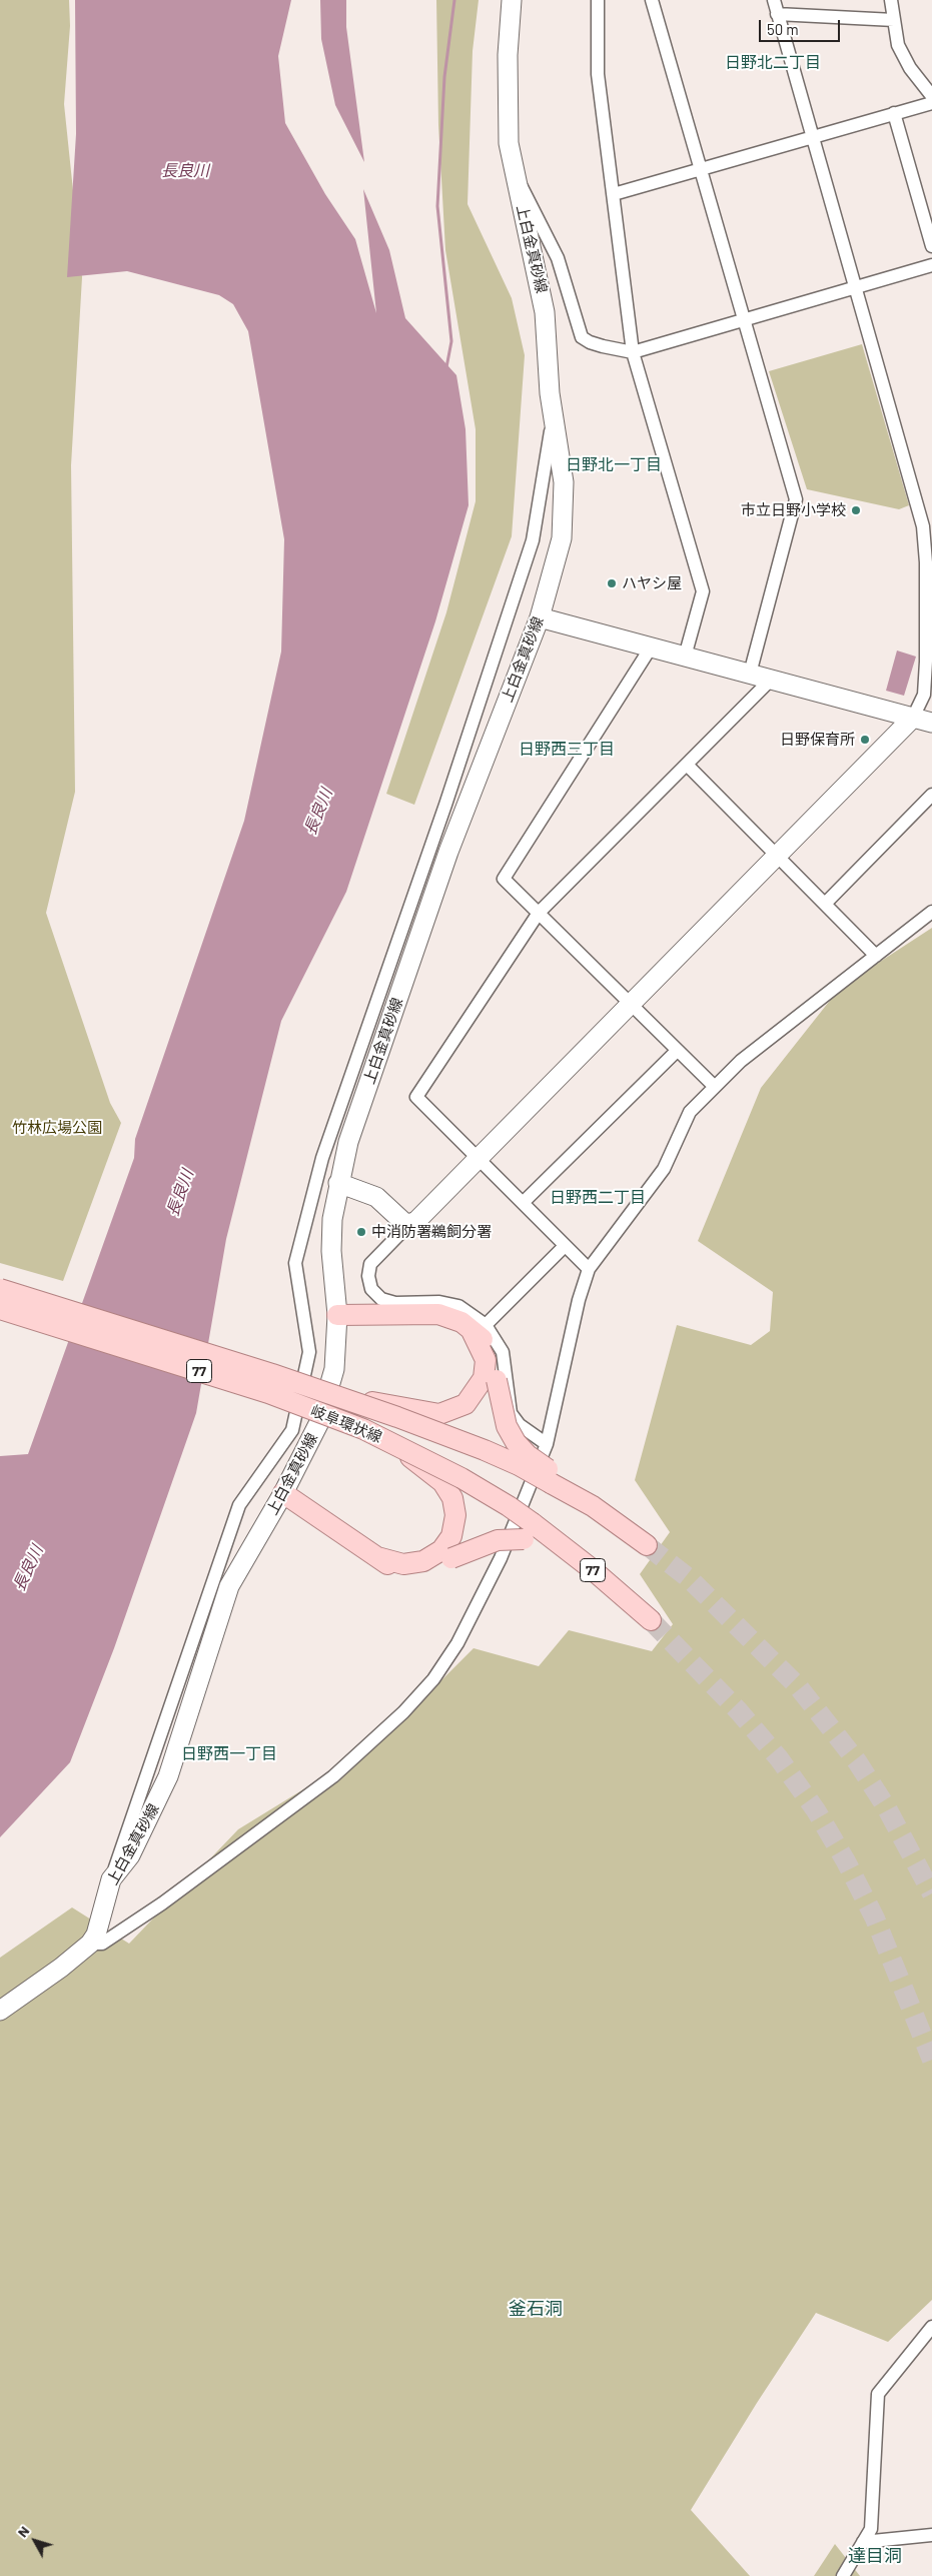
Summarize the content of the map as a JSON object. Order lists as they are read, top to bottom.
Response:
{
  "streets": {
    "main road": ["上白金真砂線", "77", "岐阜環状線"]
  },
  "crossings": [
    ["上白金真砂線", "77"],
    ["77", "岐阜環状線"]
  ],
  "districts": [
    "日野北二丁目",
    "日野北一丁目",
    "日野西三丁目",
    "日野西二丁目",
    "日野西一丁目",
    "釜石洞",
    "達目洞"
  ],
  "water": ["長良川"],
  "parks": ["竹林広場公園"],
  "places": [
    "市立日野小学校",
    "ハヤシ屋",
    "日野保育所",
    "中消防署鵜飼分署"
  ],
  "scale_bar": "50 m",
  "north": "top left"
}
